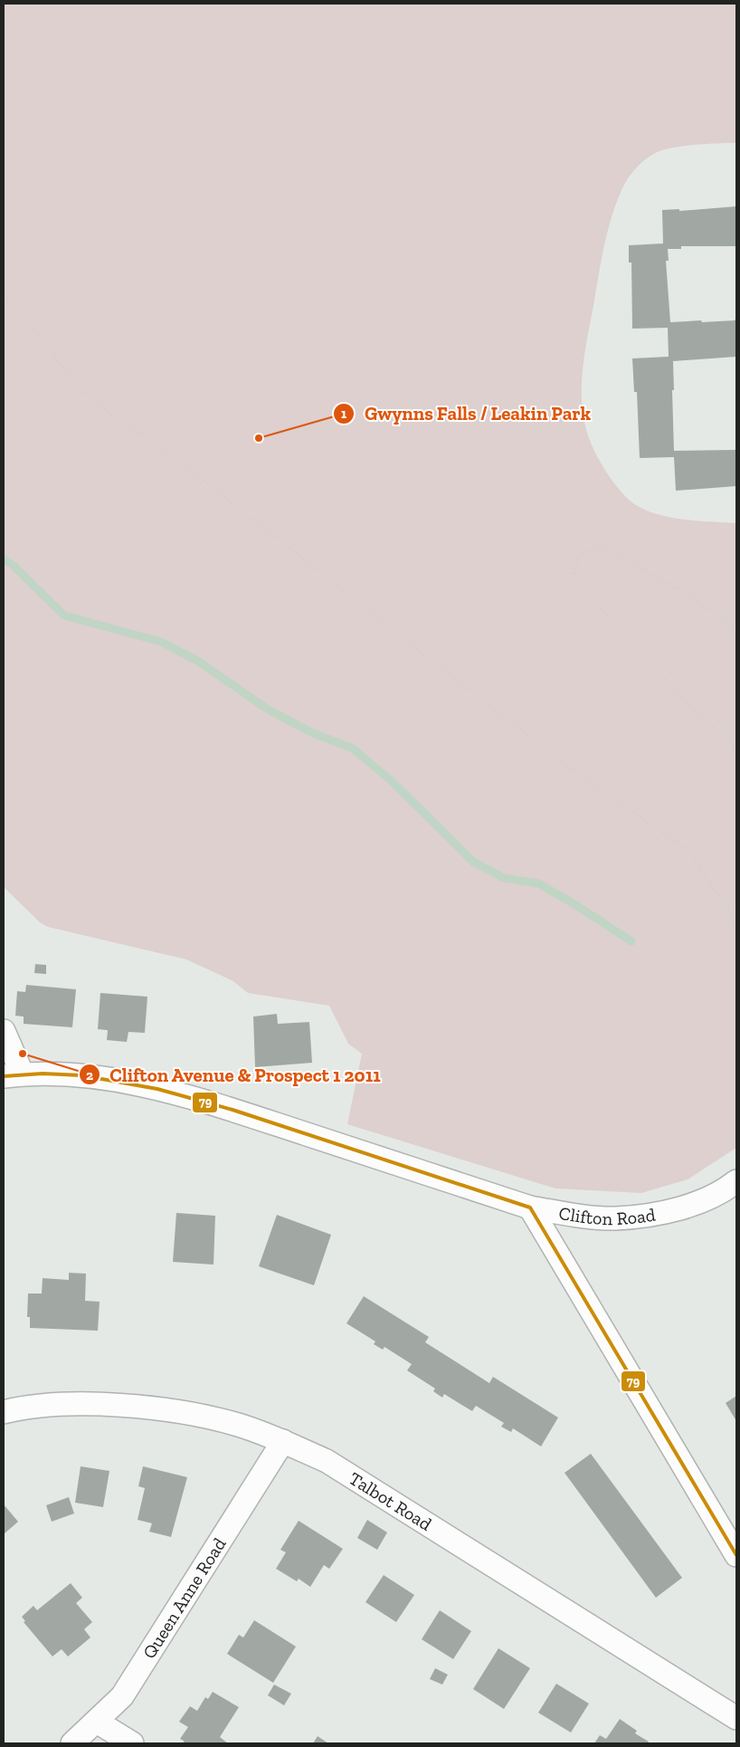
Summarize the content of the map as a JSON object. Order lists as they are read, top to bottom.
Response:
{
  "streets": {
    "street": ["Clifton Road", "Talbot Road", "Queen Anne Road"]
  },
  "crossings": [
    ["Talbot Road", "Queen Anne Road"]
  ],
  "places": ["Gwynns Falls / Leakin Park", "Clifton Avenue & Prospect 1 2011"],
  "lines": ["transit line 79"]
}
